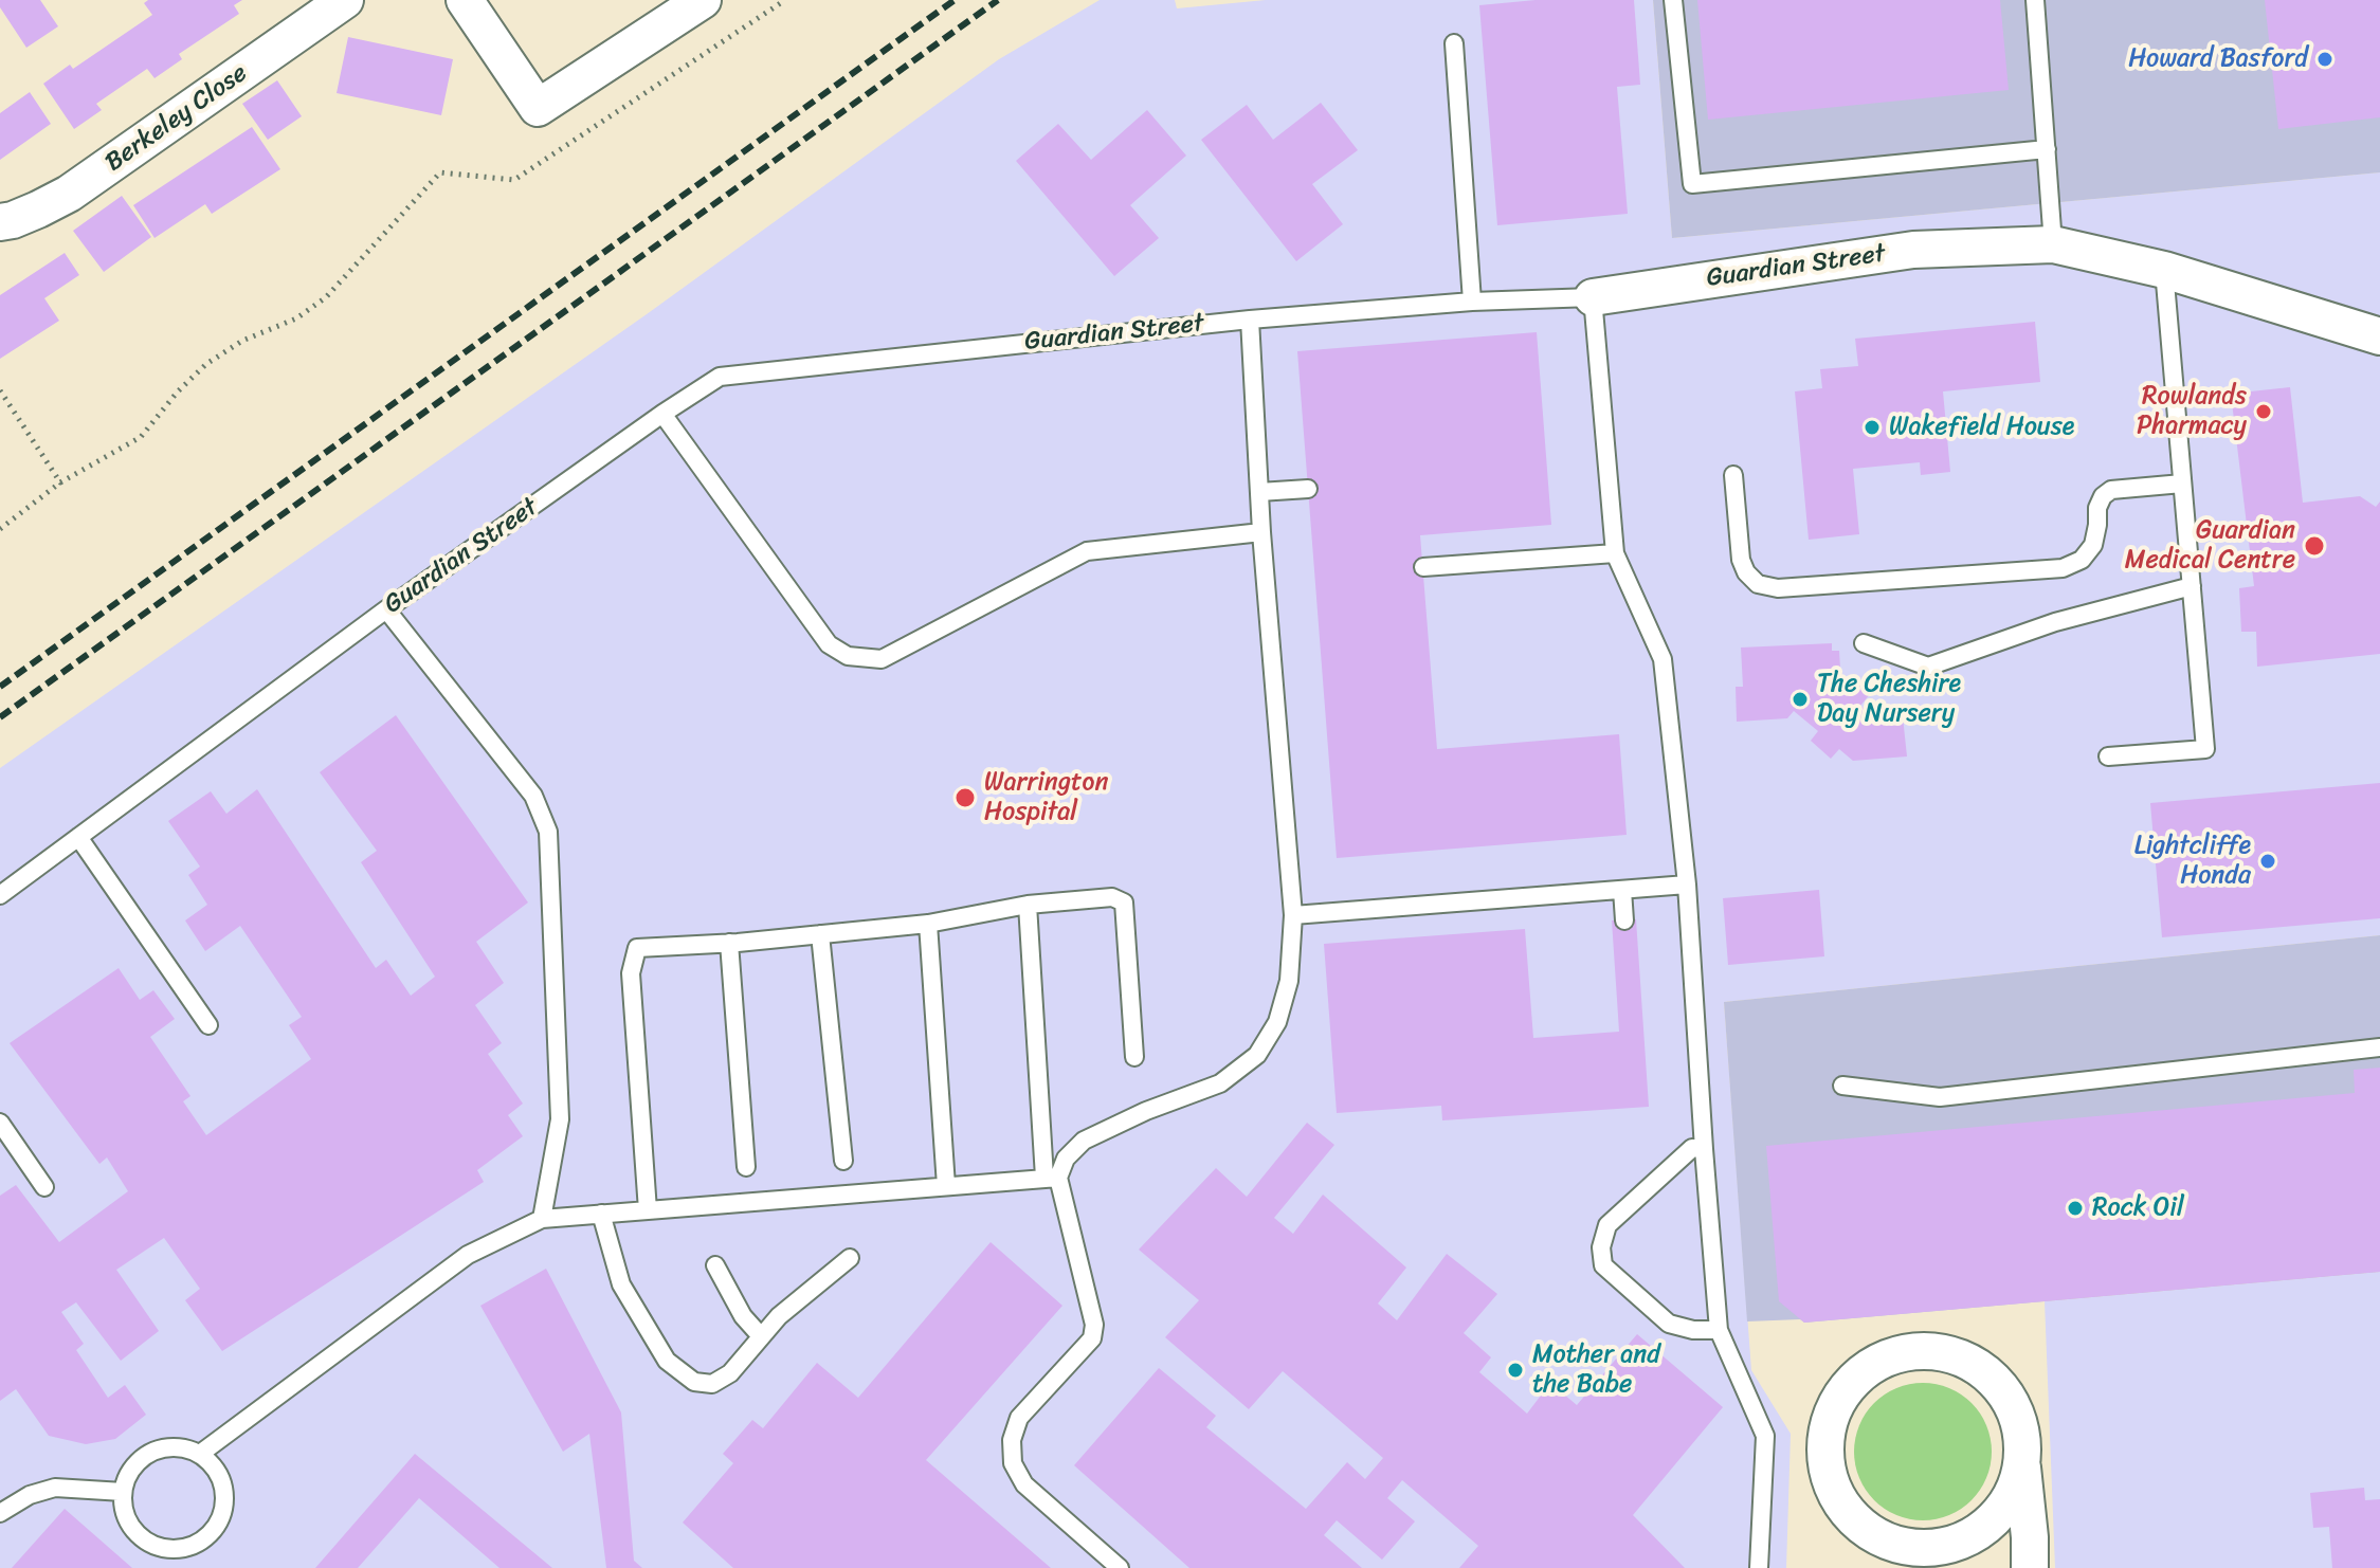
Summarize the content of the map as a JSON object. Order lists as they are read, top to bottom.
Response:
{
  "streets": {
    "street": ["Berkeley Close", "Guardian Street"]
  },
  "places": [
    "Howard Basford",
    "Rowlands Pharmacy",
    "Wakefield House",
    "Guardian Medical Centre",
    "The Cheshire Day Nursery",
    "Warrington Hospital",
    "Lightcliffe Honda",
    "Rock Oil",
    "Mother and the Babe"
  ]
}
